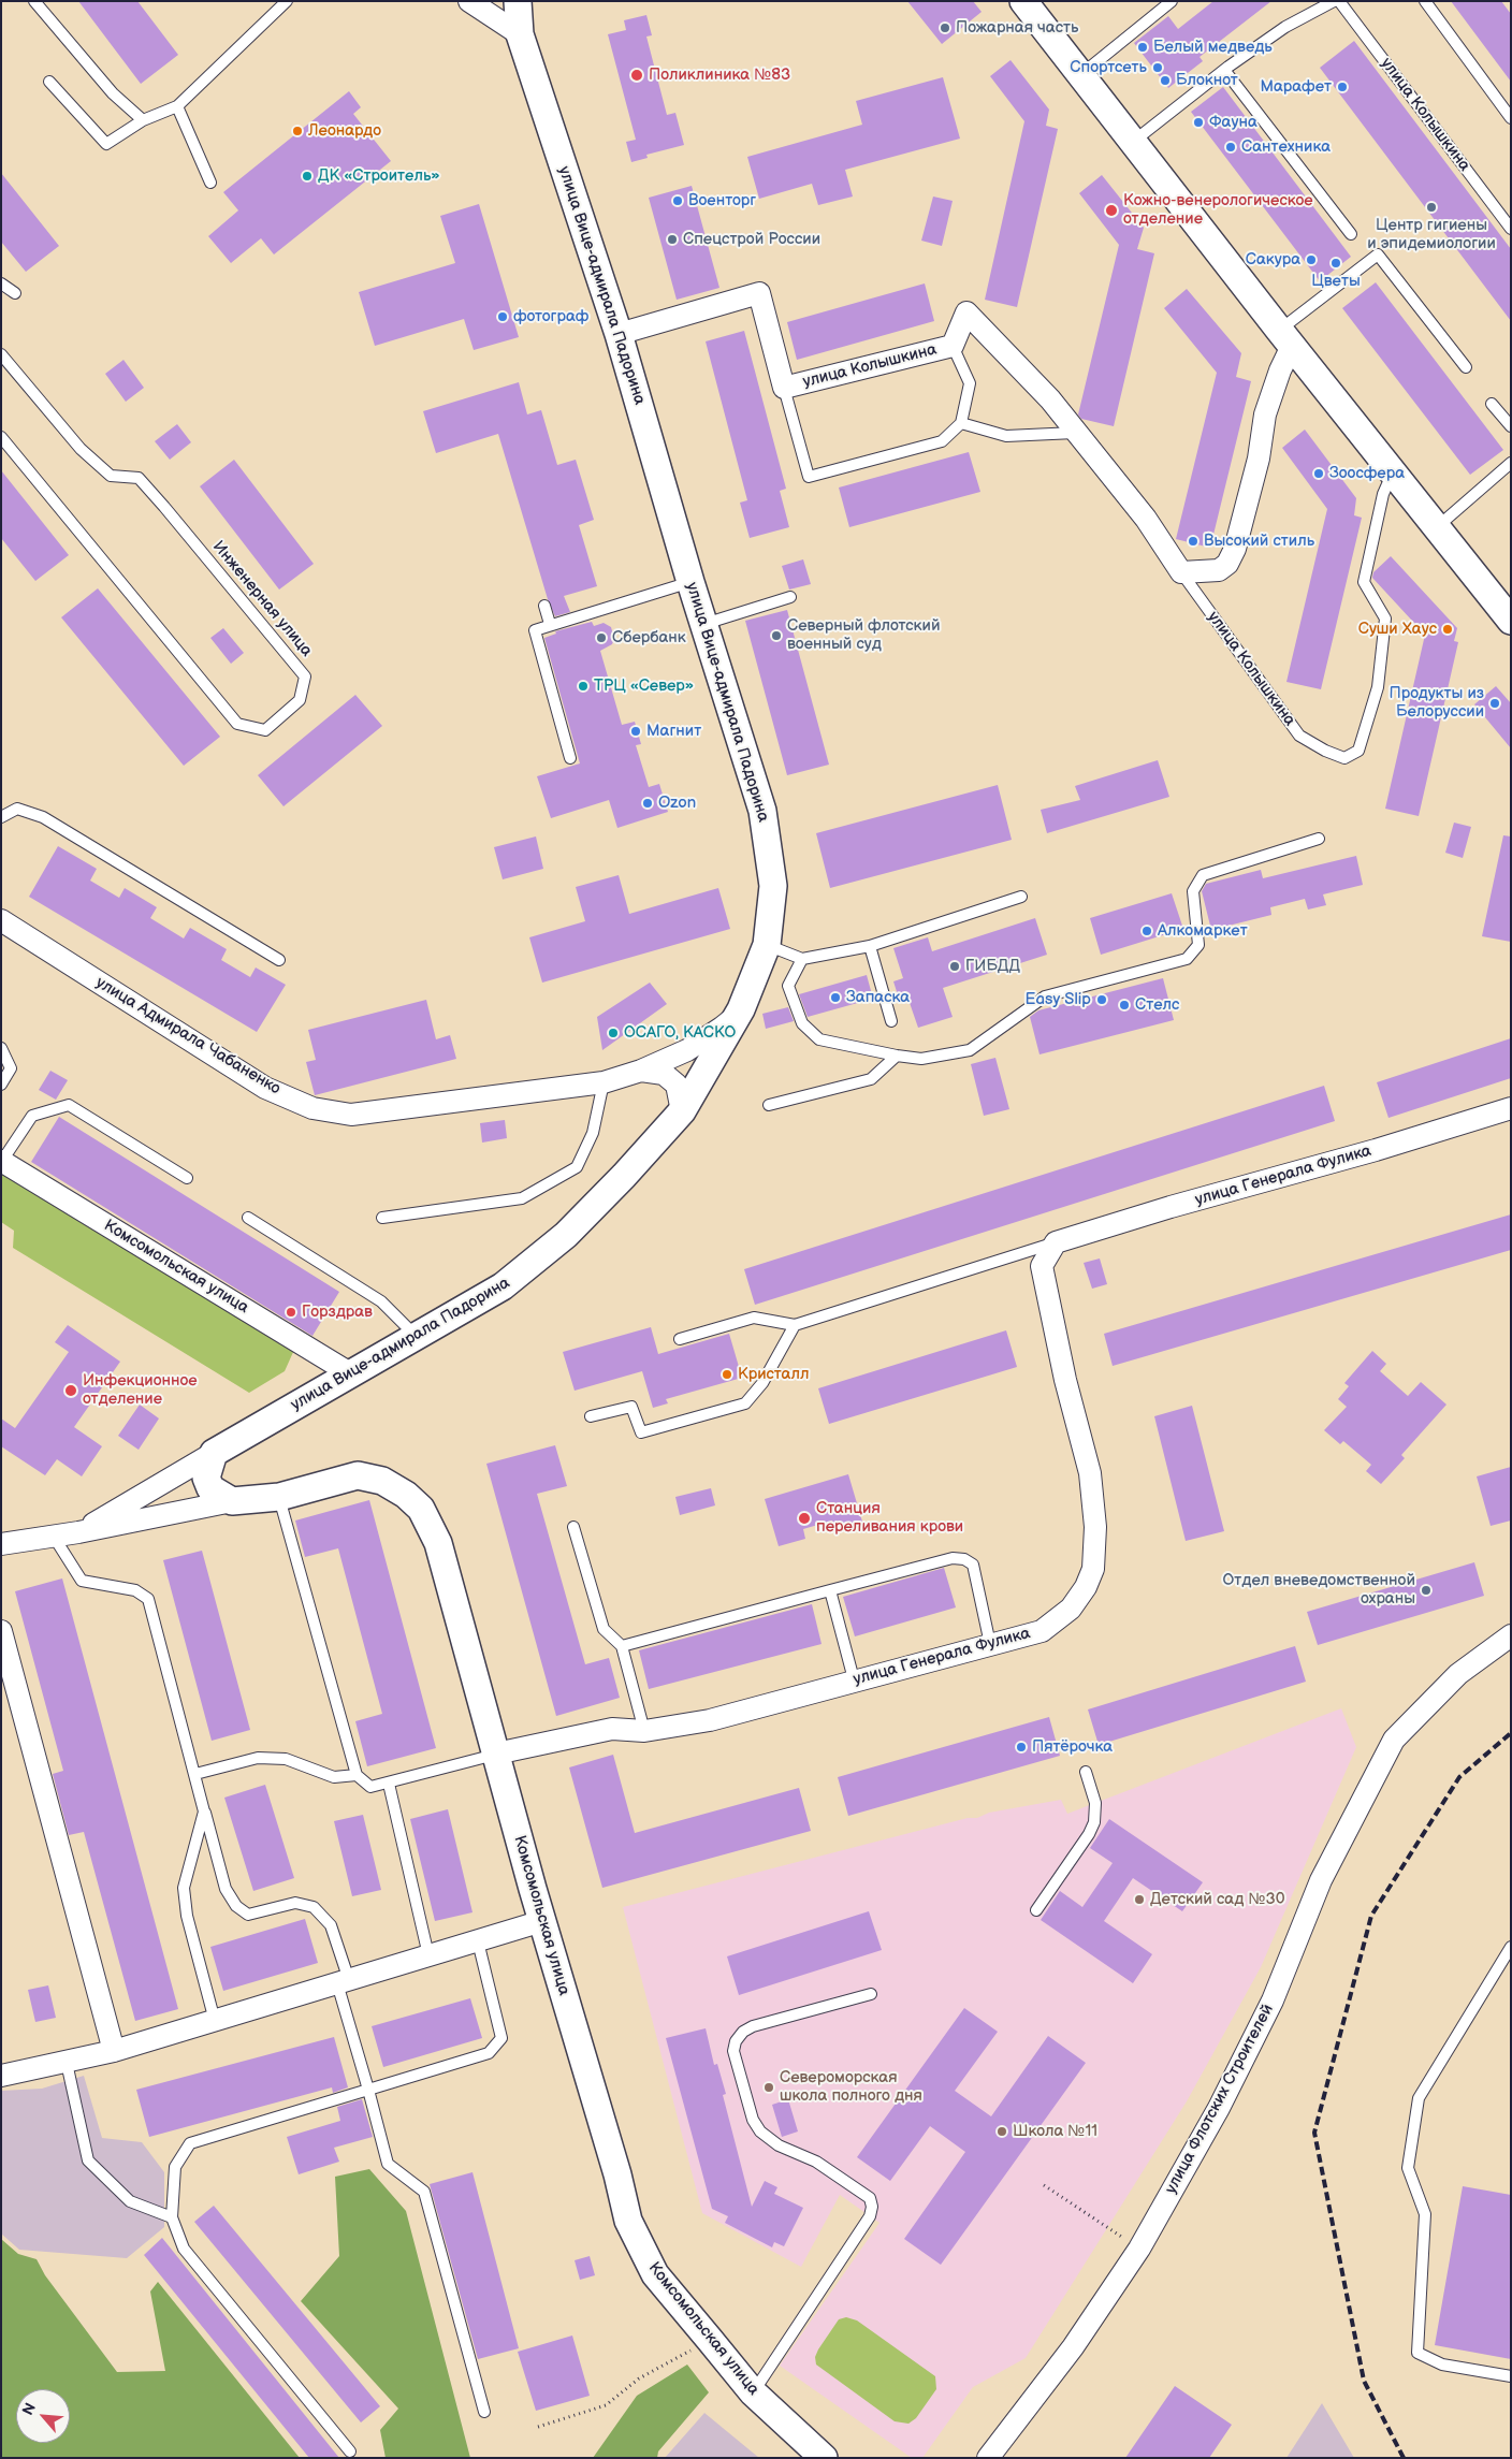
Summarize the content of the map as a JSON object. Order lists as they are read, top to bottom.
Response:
{
  "streets": {
    "street": [
      "улица Колышкина",
      "улица Вице-адмирала Падорина",
      "улица Адмирала Чабаненко",
      "улица Генерала Фулика",
      "Комсомольская улица",
      "улица Флотских Строителей"
    ],
    "lane": ["Инженерная улица"]
  },
  "crossings": [
    ["улица Колышкина", "улица Вице-адмирала Падорина"],
    ["улица Вице-адмирала Падорина", "улица Адмирала Чабаненко"],
    ["улица Вице-адмирала Падорина", "Комсомольская улица"],
    ["улица Генерала Фулика", "Комсомольская улица"]
  ],
  "places": [
    "Пожарная часть",
    "Белый медведь",
    "Спортсеть",
    "Поликлиника №83",
    "Блокнот",
    "Марафет",
    "Фауна",
    "Леонардо",
    "Сантехника",
    "ДК «Строитель»",
    "Военторг",
    "Центр гигиены и эпидемиологии",
    "Кожно-венерологическое отделение",
    "Спецстрой России",
    "Сакура",
    "Цветы",
    "фотограф",
    "Зоосфера",
    "Высокий стиль",
    "Суши Хаус",
    "Северный флотский военный суд",
    "Сбербанк",
    "ТРЦ «Север»",
    "Продукты из Белоруссии",
    "Магнит",
    "Ozon",
    "Алкомаркет",
    "ГИБДД",
    "Запаска",
    "Easy Slip",
    "Стелс",
    "ОСАГО, КАСКО",
    "Горздрав",
    "Кристалл",
    "Инфекционное отделение",
    "Станция переливания крови",
    "Отдел вневедомственной охраны",
    "Пятёрочка",
    "Детский сад №30",
    "Североморская школа полного дня",
    "Школа №11"
  ],
  "north": "top left"
}
